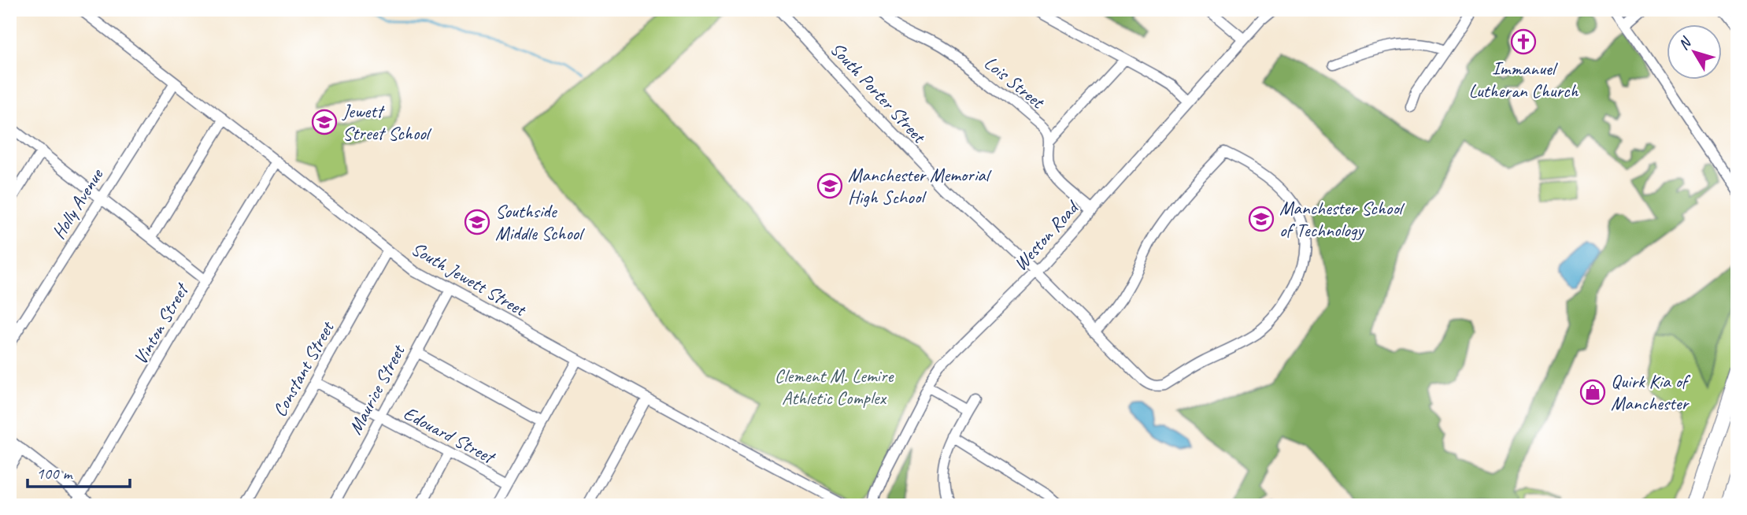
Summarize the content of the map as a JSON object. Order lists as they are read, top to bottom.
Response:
{
  "streets": {
    "street": [
      "Lois Street",
      "South Porter Street",
      "Holly Avenue",
      "Weston Road",
      "South Jewett Street",
      "Vinton Street",
      "Constant Street",
      "Maurice Street",
      "Edouard Street"
    ]
  },
  "crossings": [
    ["South Porter Street", "Weston Road"],
    ["Holly Avenue", "South Jewett Street"],
    ["South Jewett Street", "Vinton Street"],
    ["South Jewett Street", "Constant Street"],
    ["South Jewett Street", "Maurice Street"],
    ["Constant Street", "Edouard Street"],
    ["Maurice Street", "Edouard Street"]
  ],
  "parks": ["Clement M. Lemire Athletic Complex"],
  "places": {
    "church": ["Immanuel Lutheran Church"],
    "school or university": [
      "Jewett Street School",
      "Manchester Memorial High School",
      "Manchester School of Technology",
      "Southside Middle School"
    ],
    "shop": ["Quirk Kia of Manchester"]
  },
  "scale_bar": "100 m",
  "north": "top left"
}
